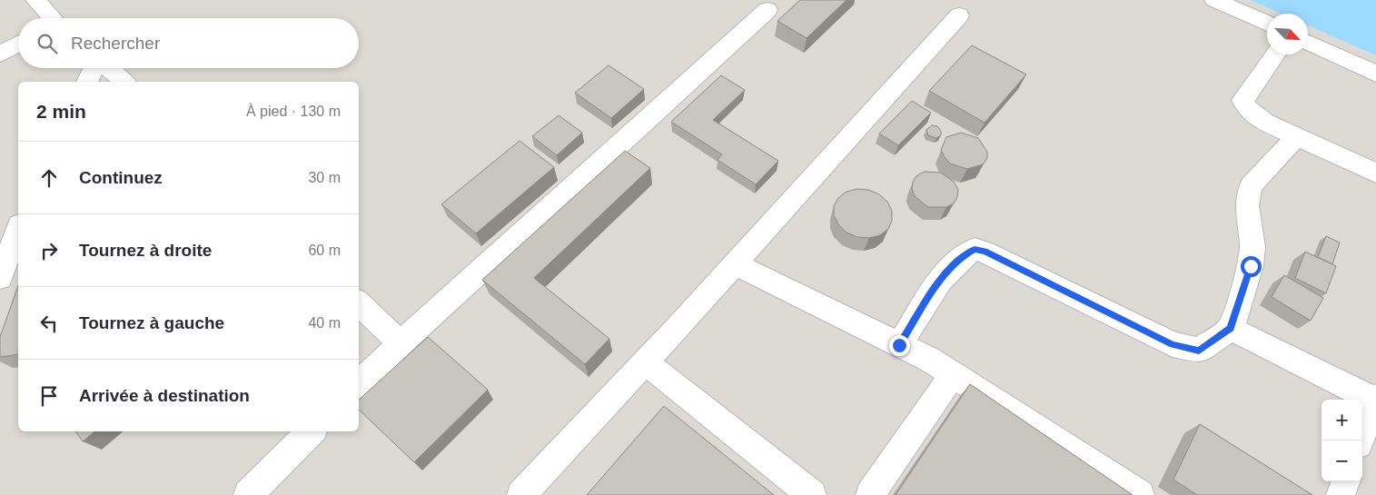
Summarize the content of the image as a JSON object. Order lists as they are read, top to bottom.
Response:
{
  "north": "bottom right",
  "page": {
    "search": "Rechercher",
    "heading": ["2 min", "À pied · 130 m"],
    "list": [
      ["Continuez", "30 m"],
      ["Tournez à droite", "60 m"],
      ["Tournez à gauche", "40 m"],
      "Arrivée à destination"
    ],
    "map_buttons": ["+", "−"]
  }
}
